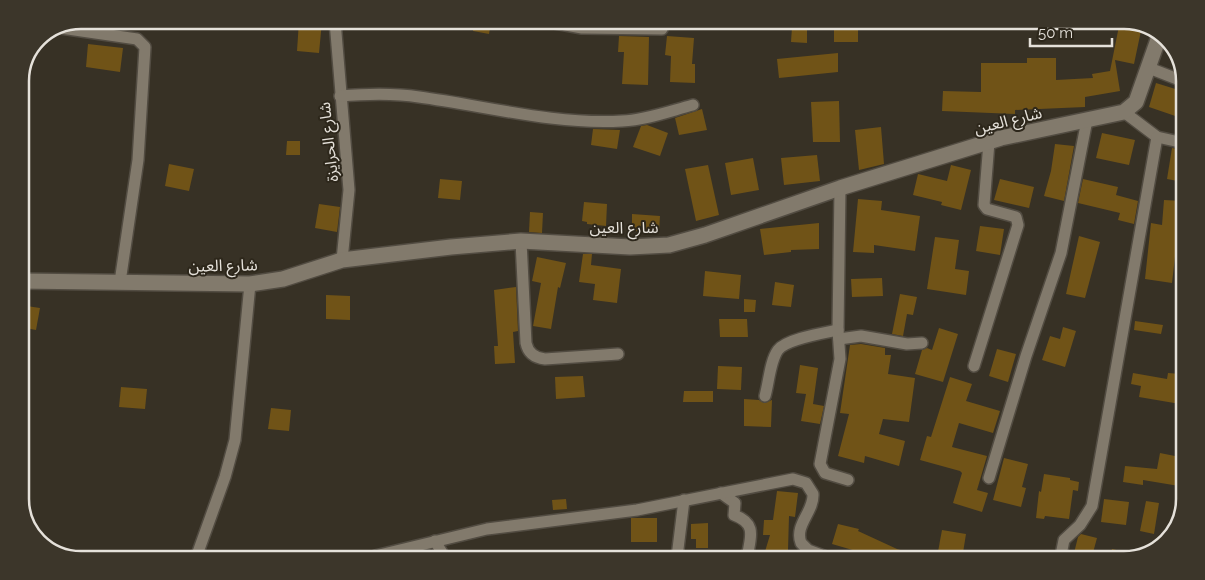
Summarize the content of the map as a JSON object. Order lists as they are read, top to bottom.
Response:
{
  "streets": {
    "street": ["شارع العين", "شارع الحرايزة"]
  },
  "crossings": [
    ["شارع العين", "شارع الحرايزة"]
  ],
  "scale_bar": "50 m"
}
